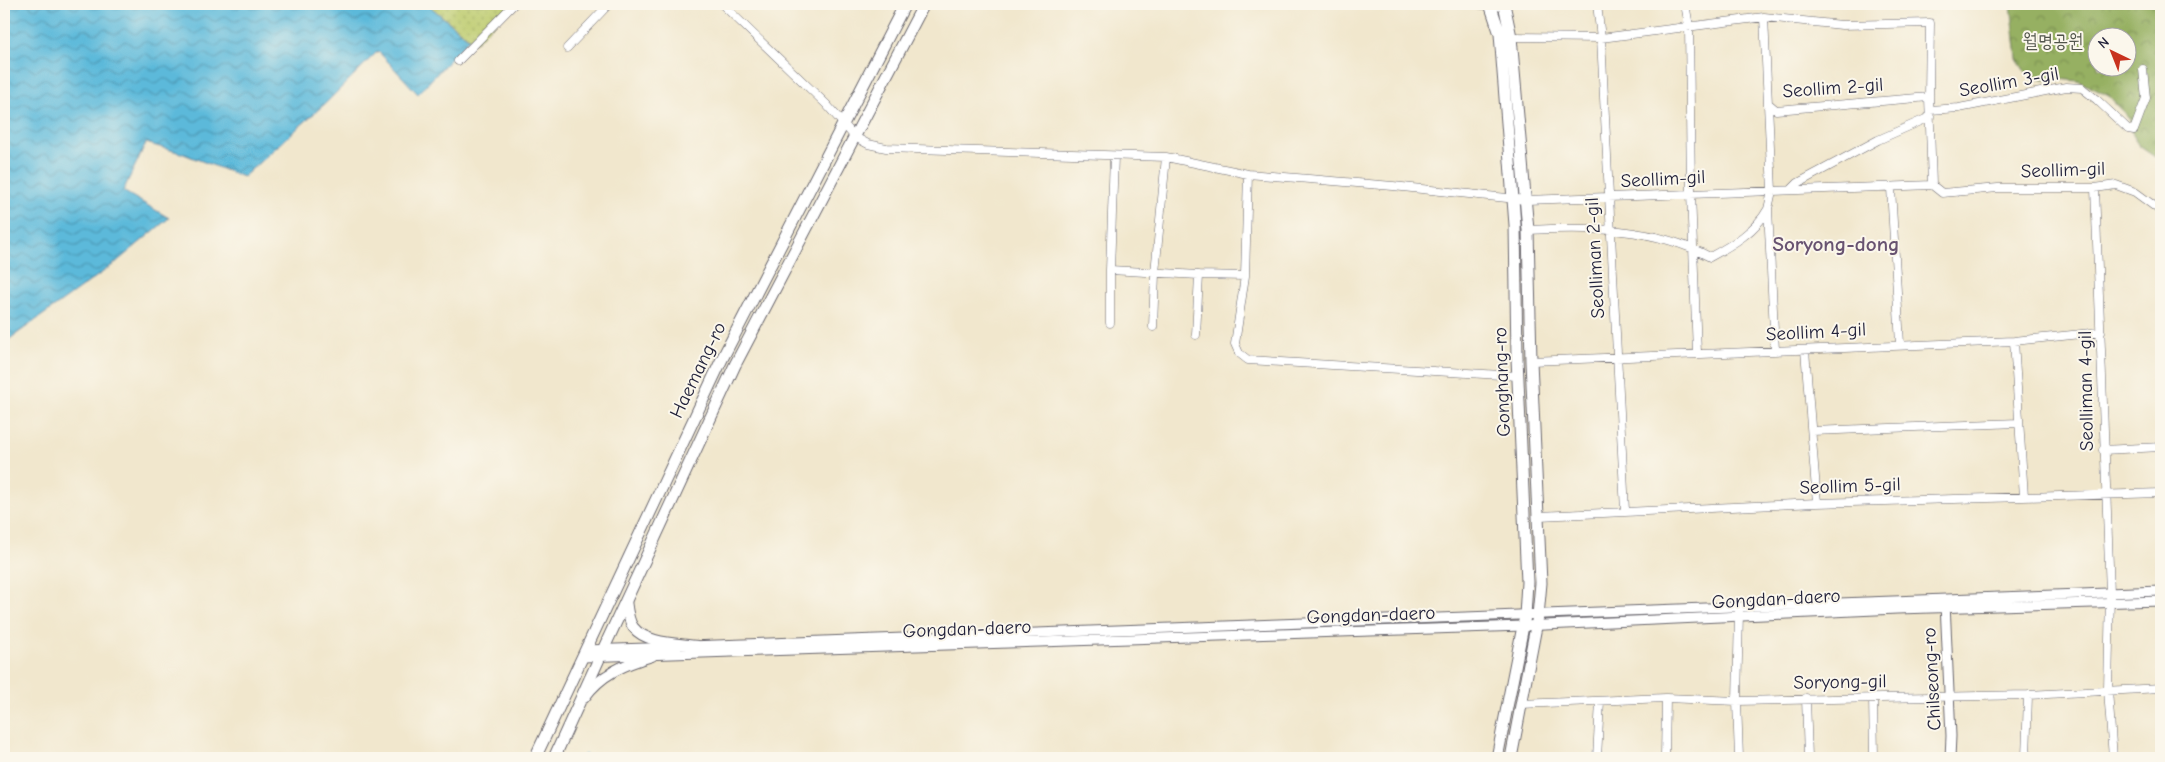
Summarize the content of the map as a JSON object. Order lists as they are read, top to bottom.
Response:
{
  "streets": {
    "main road": ["Haemang-ro", "Gonghang-ro"],
    "street": [
      "Seollim 3-gil",
      "Seollim 2-gil",
      "Seollim-gil",
      "Seolliman 2-gil",
      "Seollim 4-gil",
      "Seolliman 4-gil",
      "Seollim 5-gil",
      "Gongdan-daero",
      "Chilseong-ro",
      "Soryong-gil"
    ]
  },
  "crossings": [
    ["Seollim 3-gil", "Seollim-gil"],
    ["Seollim-gil", "Seolliman 2-gil"],
    ["Seollim-gil", "Haemang-ro"],
    ["Seollim-gil", "Gonghang-ro"],
    ["Seollim-gil", "Seolliman 4-gil"],
    ["Seolliman 2-gil", "Seollim 4-gil"],
    ["Seolliman 2-gil", "Seollim 5-gil"],
    ["Seollim 4-gil", "Gonghang-ro"],
    ["Seollim 4-gil", "Seolliman 4-gil"],
    ["Haemang-ro", "Gongdan-daero"],
    ["Gonghang-ro", "Seollim 5-gil"],
    ["Gonghang-ro", "Gongdan-daero"],
    ["Gonghang-ro", "Soryong-gil"],
    ["Seolliman 4-gil", "Seollim 5-gil"],
    ["Seolliman 4-gil", "Gongdan-daero"],
    ["Seolliman 4-gil", "Soryong-gil"],
    ["Gongdan-daero", "Chilseong-ro"],
    ["Chilseong-ro", "Soryong-gil"]
  ],
  "districts": ["Soryong-dong"],
  "parks": ["월명공원"],
  "north": "top left"
}
